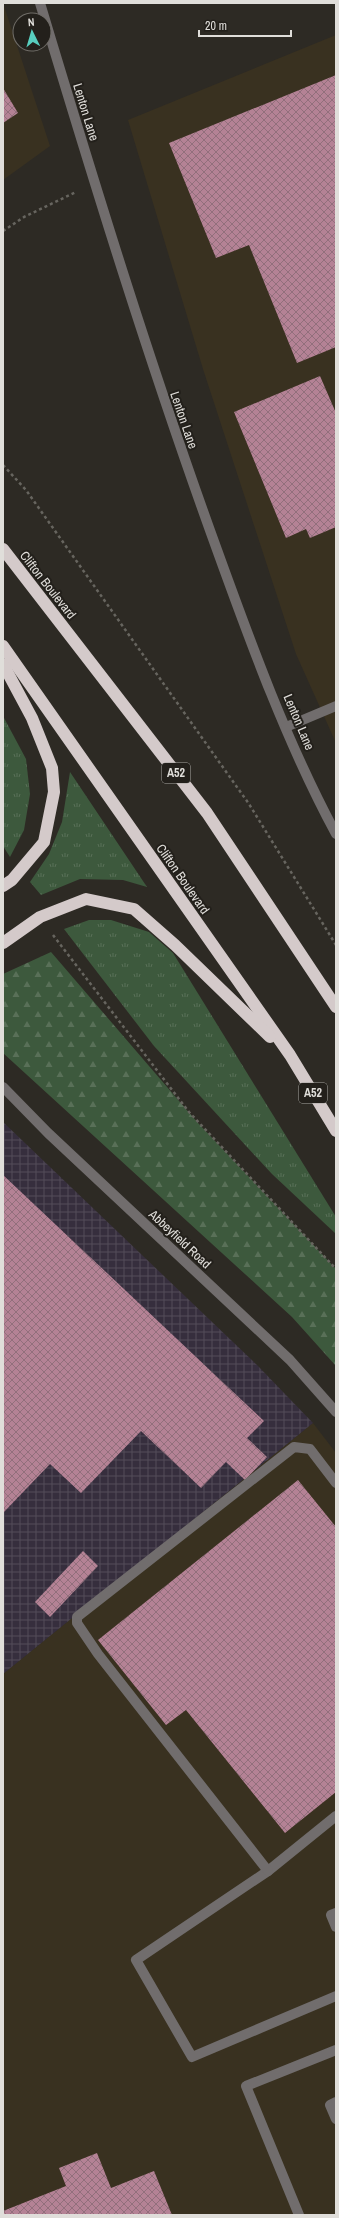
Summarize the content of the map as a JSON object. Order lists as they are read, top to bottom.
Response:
{
  "streets": {
    "highway": ["Clifton Boulevard", "A52"],
    "street": ["Lenton Lane", "Abbeyfield Road"]
  },
  "scale_bar": "20 m",
  "north": "top"
}
